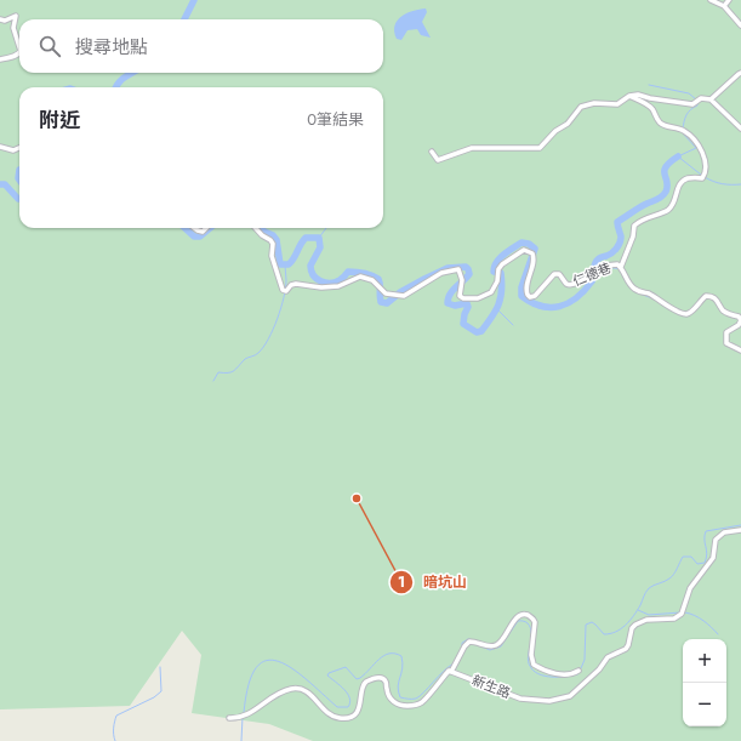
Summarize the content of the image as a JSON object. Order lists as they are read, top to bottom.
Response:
{
  "streets": {
    "street": ["仁德巷", "新生路"]
  },
  "places": ["暗坑山"],
  "page": {
    "search": "搜尋地點",
    "heading": ["附近", "0筆結果"],
    "map_buttons": ["+", "−"]
  }
}
